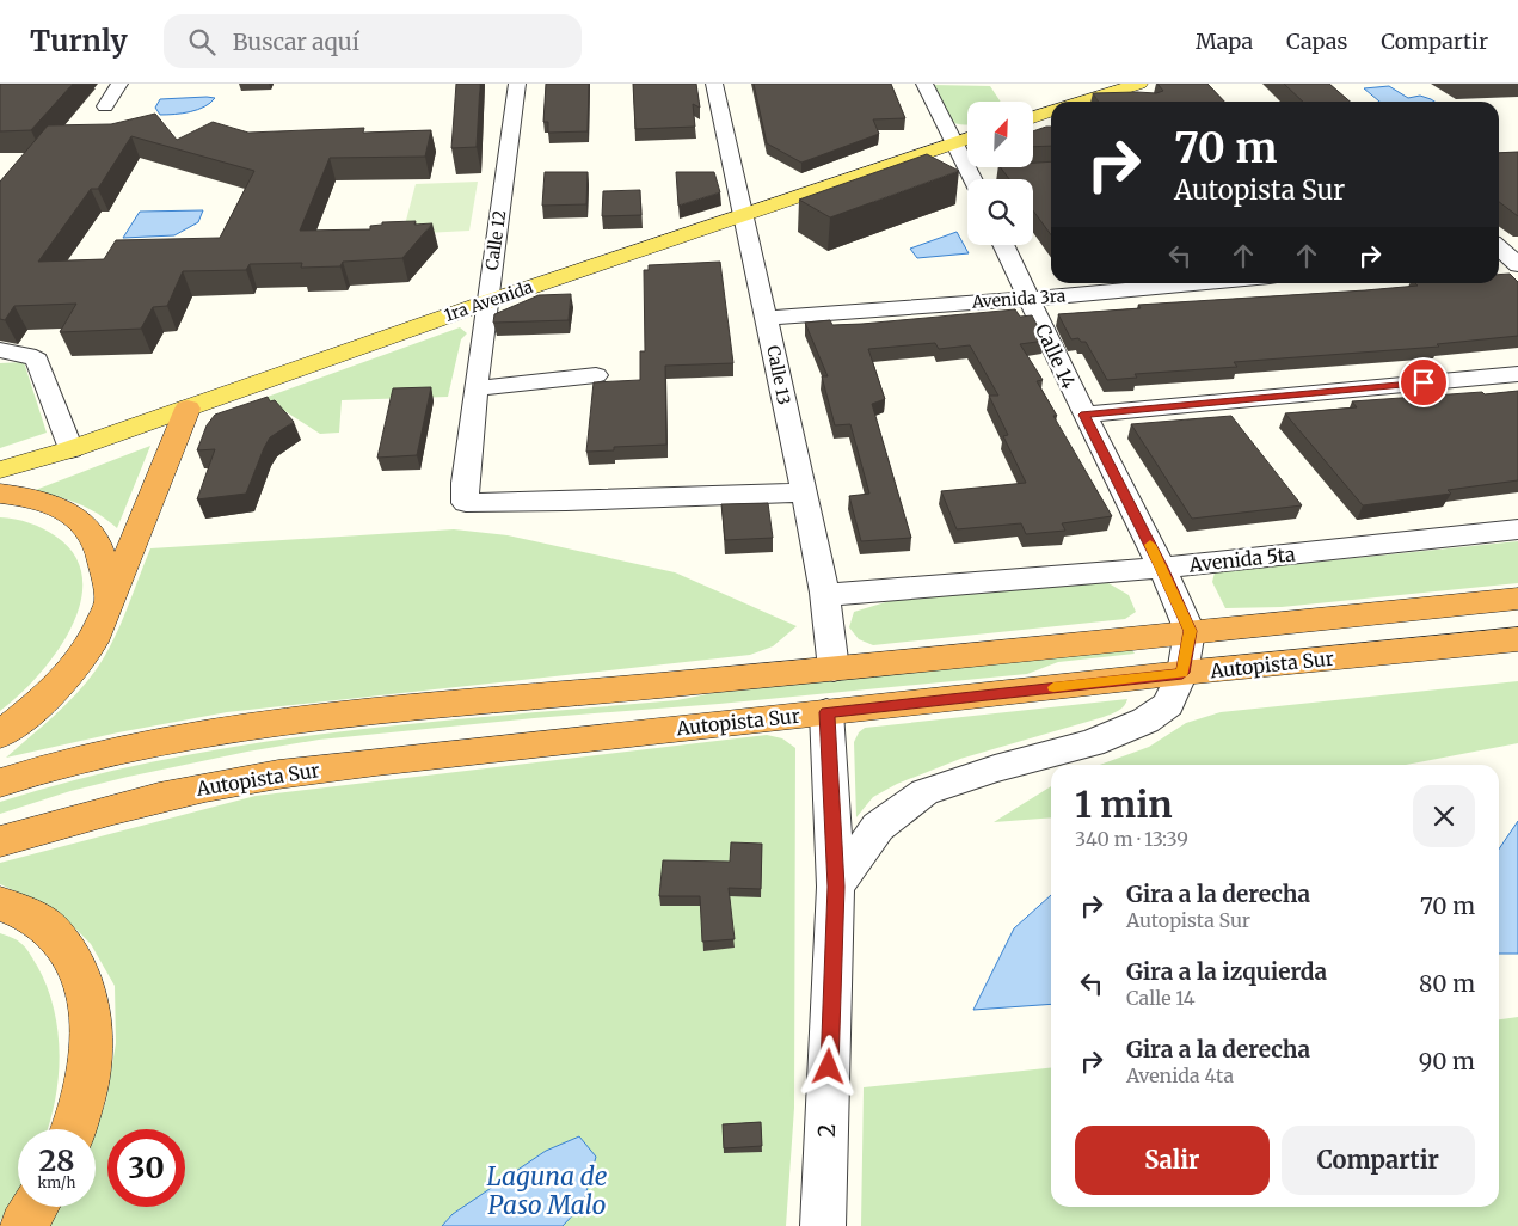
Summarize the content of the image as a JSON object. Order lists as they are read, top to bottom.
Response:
{
  "streets": {
    "highway": ["Autopista Sur"],
    "main road": ["1ra Avenida"],
    "street": [
      "Calle 12",
      "Avenida 3ra",
      "Calle 14",
      "Calle 13",
      "Avenida 5ta",
      "2"
    ]
  },
  "crossings": [
    ["Calle 12", "1ra Avenida"],
    ["Calle 12", "Calle 13"],
    ["Avenida 3ra", "Calle 14"],
    ["Avenida 3ra", "Calle 13"],
    ["1ra Avenida", "Calle 13"],
    ["Calle 14", "Avenida 5ta"],
    ["Calle 14", "Autopista Sur"],
    ["Calle 13", "Avenida 5ta"],
    ["Calle 13", "Autopista Sur"],
    ["Autopista Sur", "2"]
  ],
  "water": ["Laguna de Paso Malo"],
  "north": "top right",
  "page": {
    "header": "Turnly",
    "search": "Buscar aquí",
    "nav": ["Mapa", "Capas", "Compartir"],
    "turn": ["70 m", "Autopista Sur"],
    "heading": ["1 min", "340 m · 13:39"],
    "list": [
      {
        "name": "Gira a la derecha",
        "note": "Autopista Sur",
        "value": "70 m"
      },
      {
        "name": "Gira a la izquierda",
        "note": "Calle 14",
        "value": "80 m"
      },
      {
        "name": "Gira a la derecha",
        "note": "Avenida 4ta",
        "value": "90 m"
      }
    ],
    "buttons": ["Salir", "Compartir"],
    "speed": "28 km/h",
    "limit": "30"
  }
}
